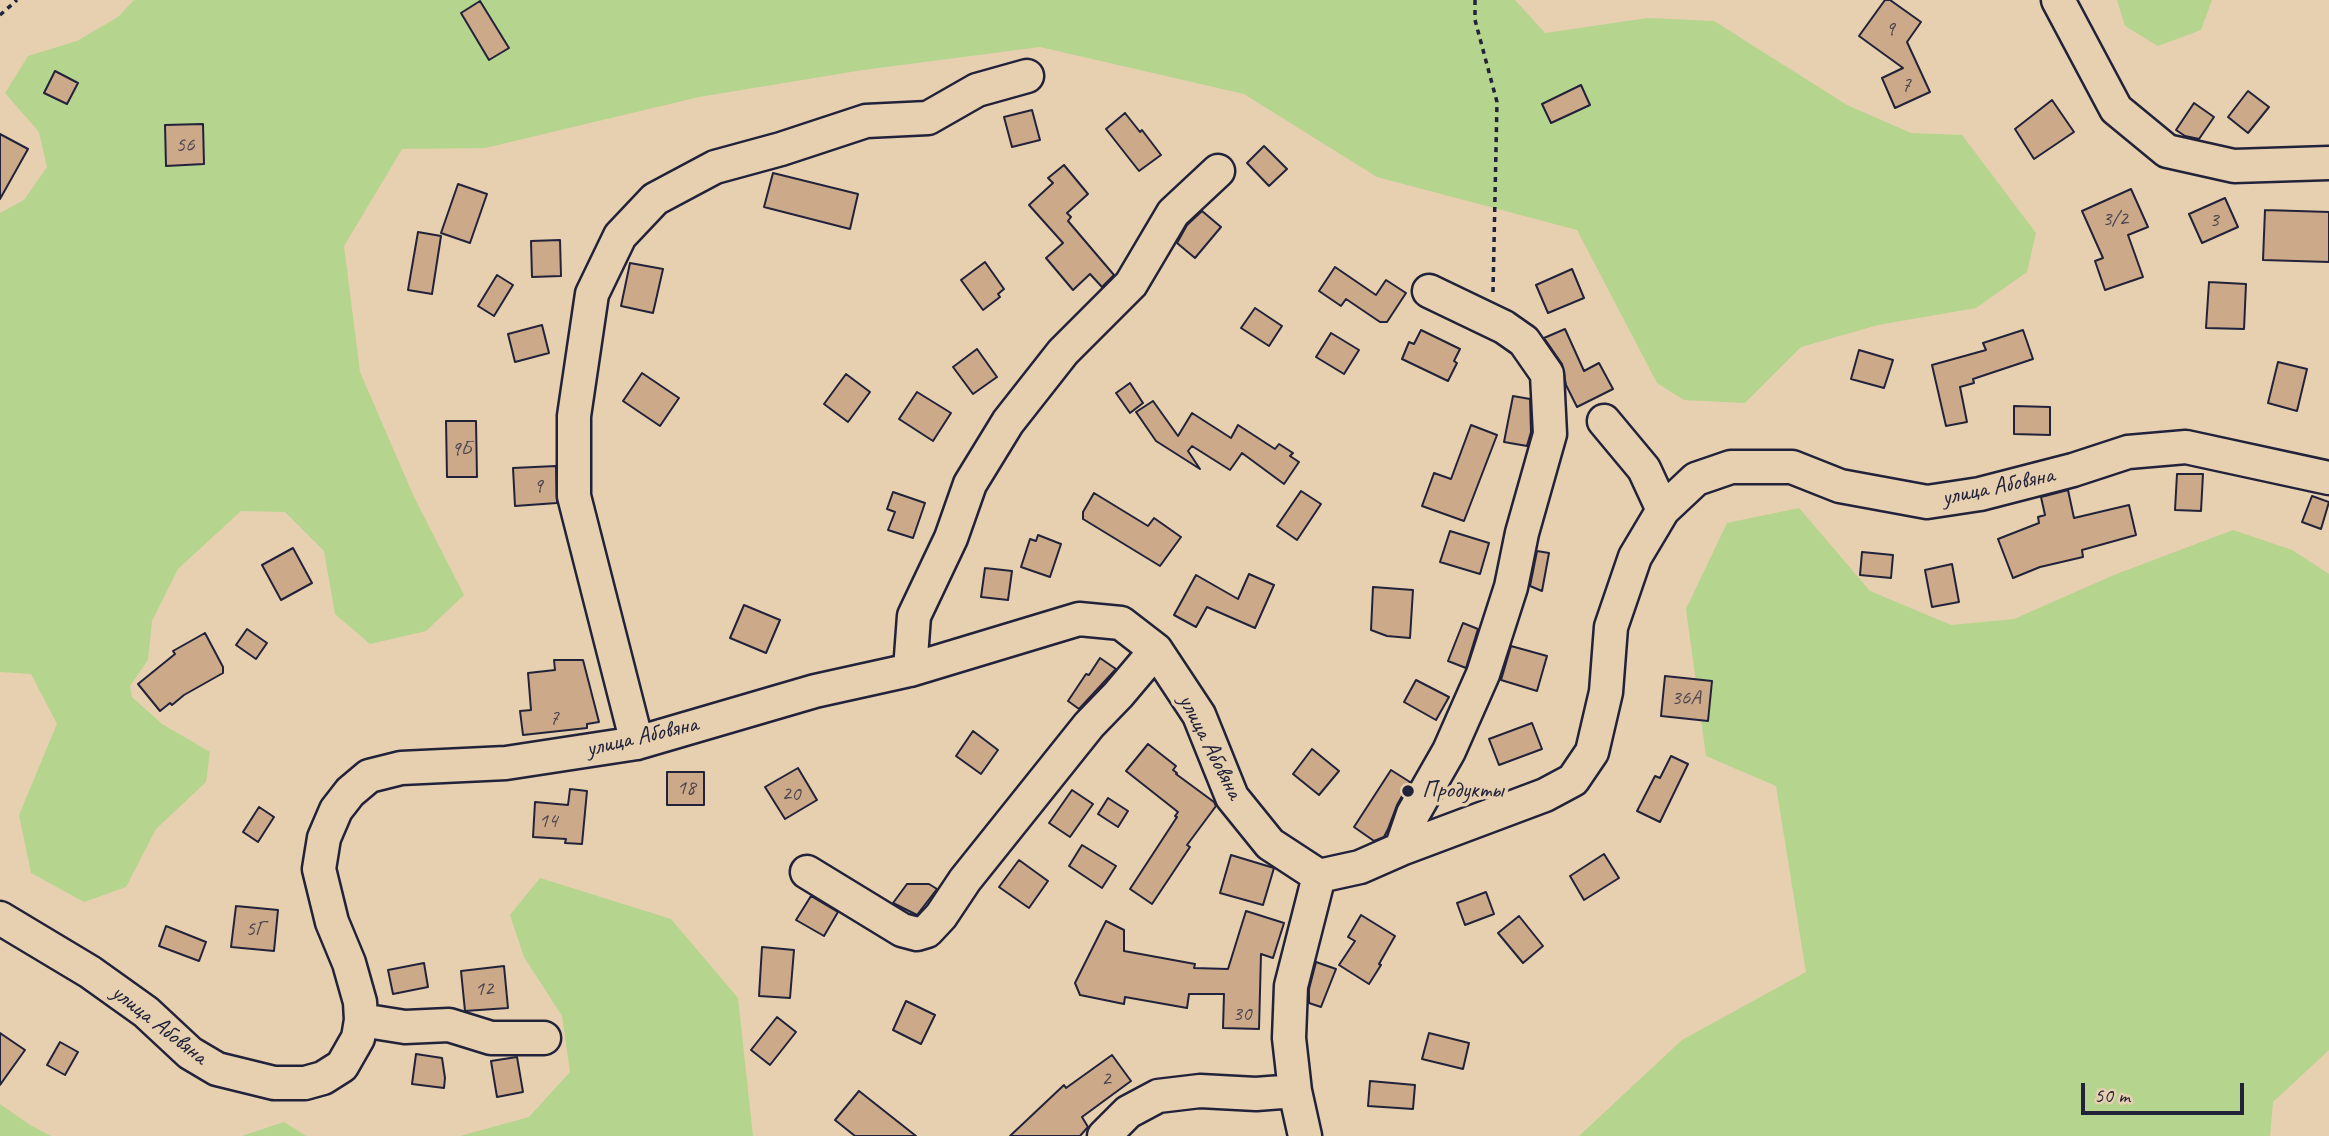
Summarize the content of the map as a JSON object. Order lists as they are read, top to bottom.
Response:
{
  "streets": {
    "street": ["улица Абовяна"]
  },
  "places": ["Продукты"],
  "house_numbers": [
    "9",
    "7",
    "56",
    "3/2",
    "3",
    "9Б",
    "9",
    "36А",
    "7",
    "18",
    "20",
    "14",
    "5Г",
    "12",
    "30",
    "2"
  ],
  "scale_bar": "50 m"
}
